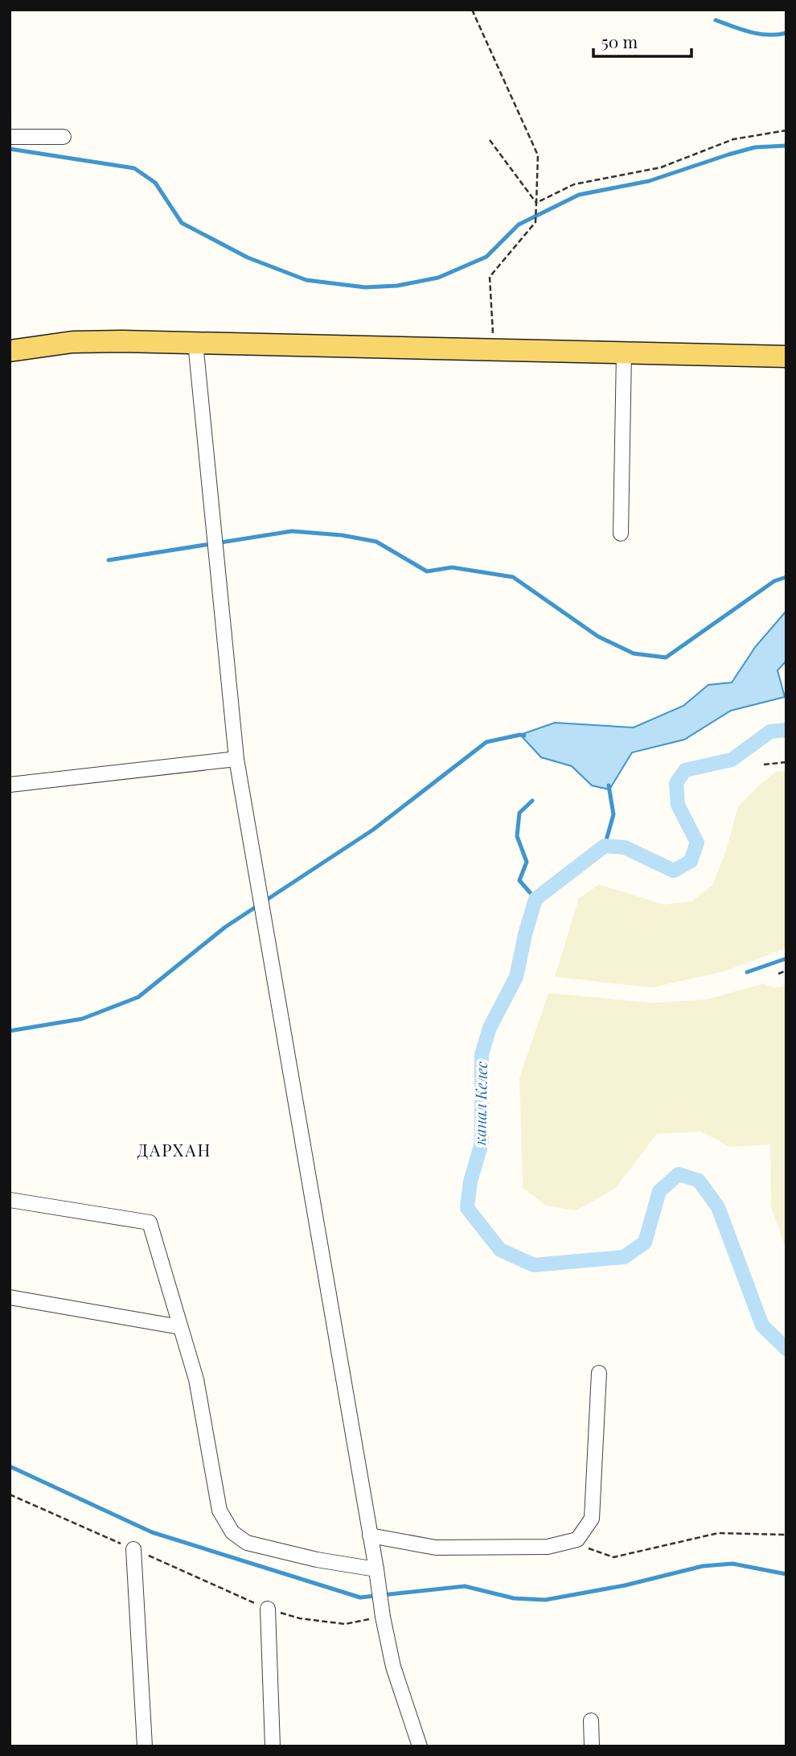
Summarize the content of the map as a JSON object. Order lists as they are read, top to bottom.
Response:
{
  "districts": ["ДАРХАН"],
  "water": ["канал Келес"],
  "scale_bar": "50 m"
}
